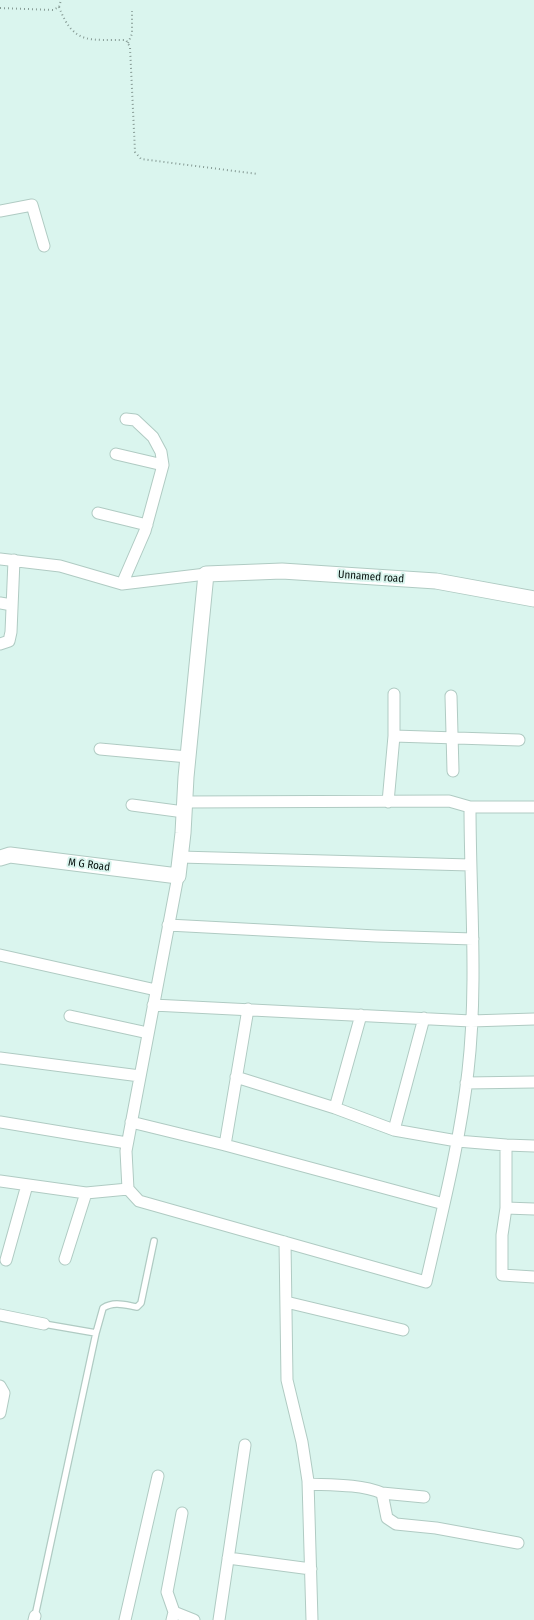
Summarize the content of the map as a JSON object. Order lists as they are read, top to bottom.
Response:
{
  "streets": {
    "street": ["Unnamed road", "M G Road"]
  }
}
